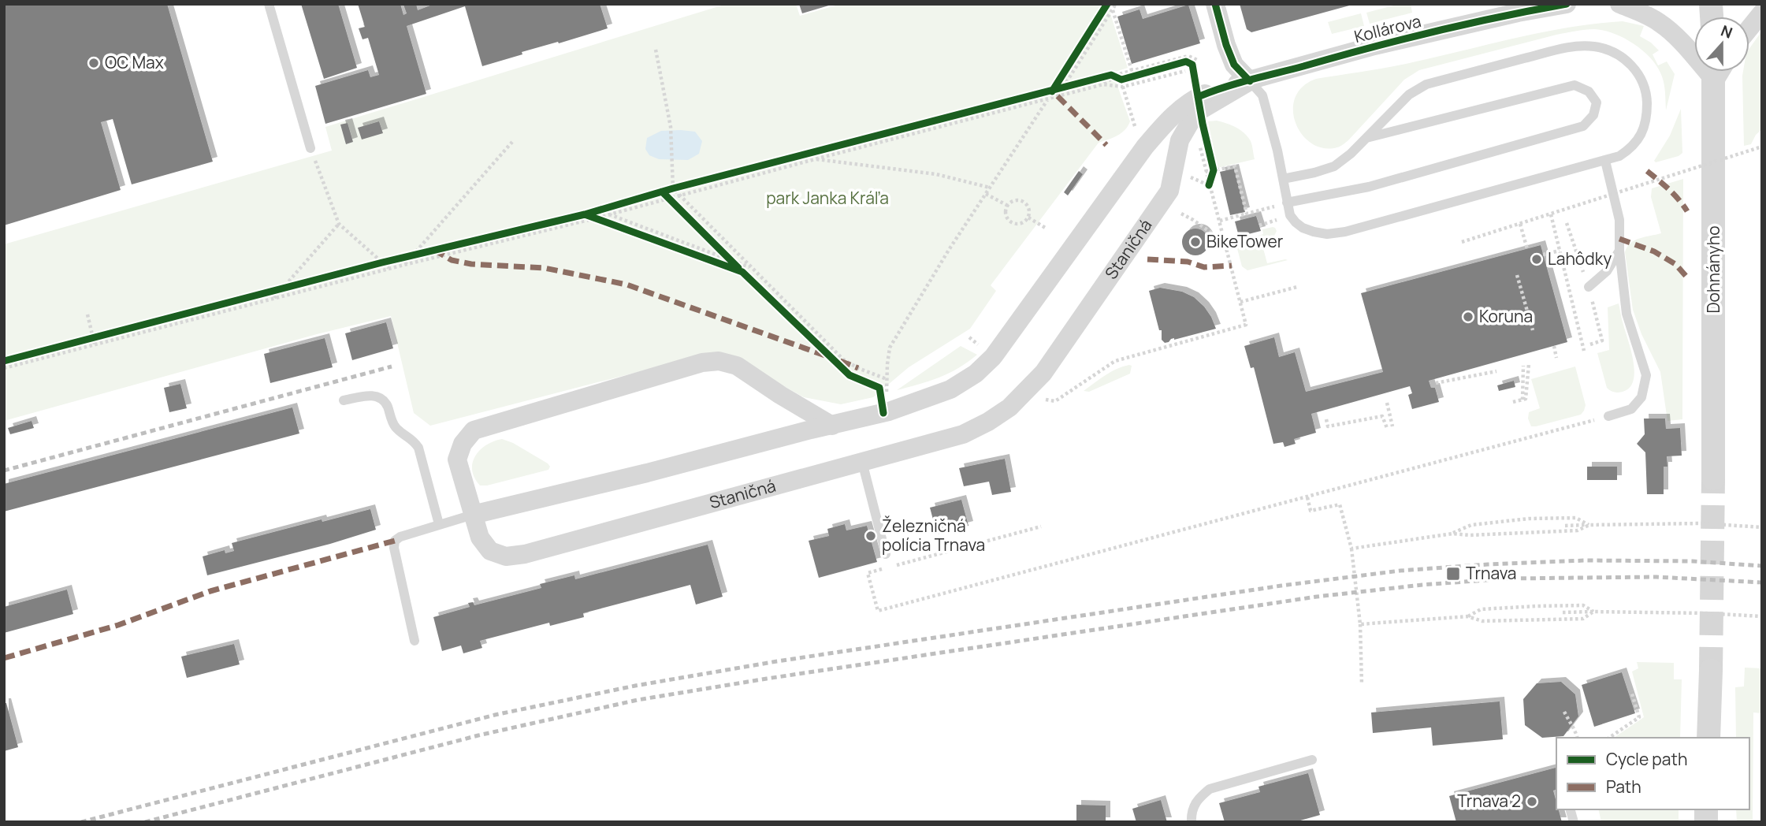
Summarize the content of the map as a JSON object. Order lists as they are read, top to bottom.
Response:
{
  "streets": {
    "street": ["Kollárova", "Staničná", "Dohnányho"]
  },
  "crossings": [
    ["Kollárova", "Staničná"]
  ],
  "parks": ["park Janka Kráľa"],
  "places": {
    "other": [
      "OC Max",
      "BikeTower",
      "Lahôdky",
      "Koruna",
      "Železničná polícia Trnava",
      "Trnava 2"
    ],
    "transit": ["Trnava"]
  },
  "legend": ["Cycle path", "Path"],
  "north": "top"
}
